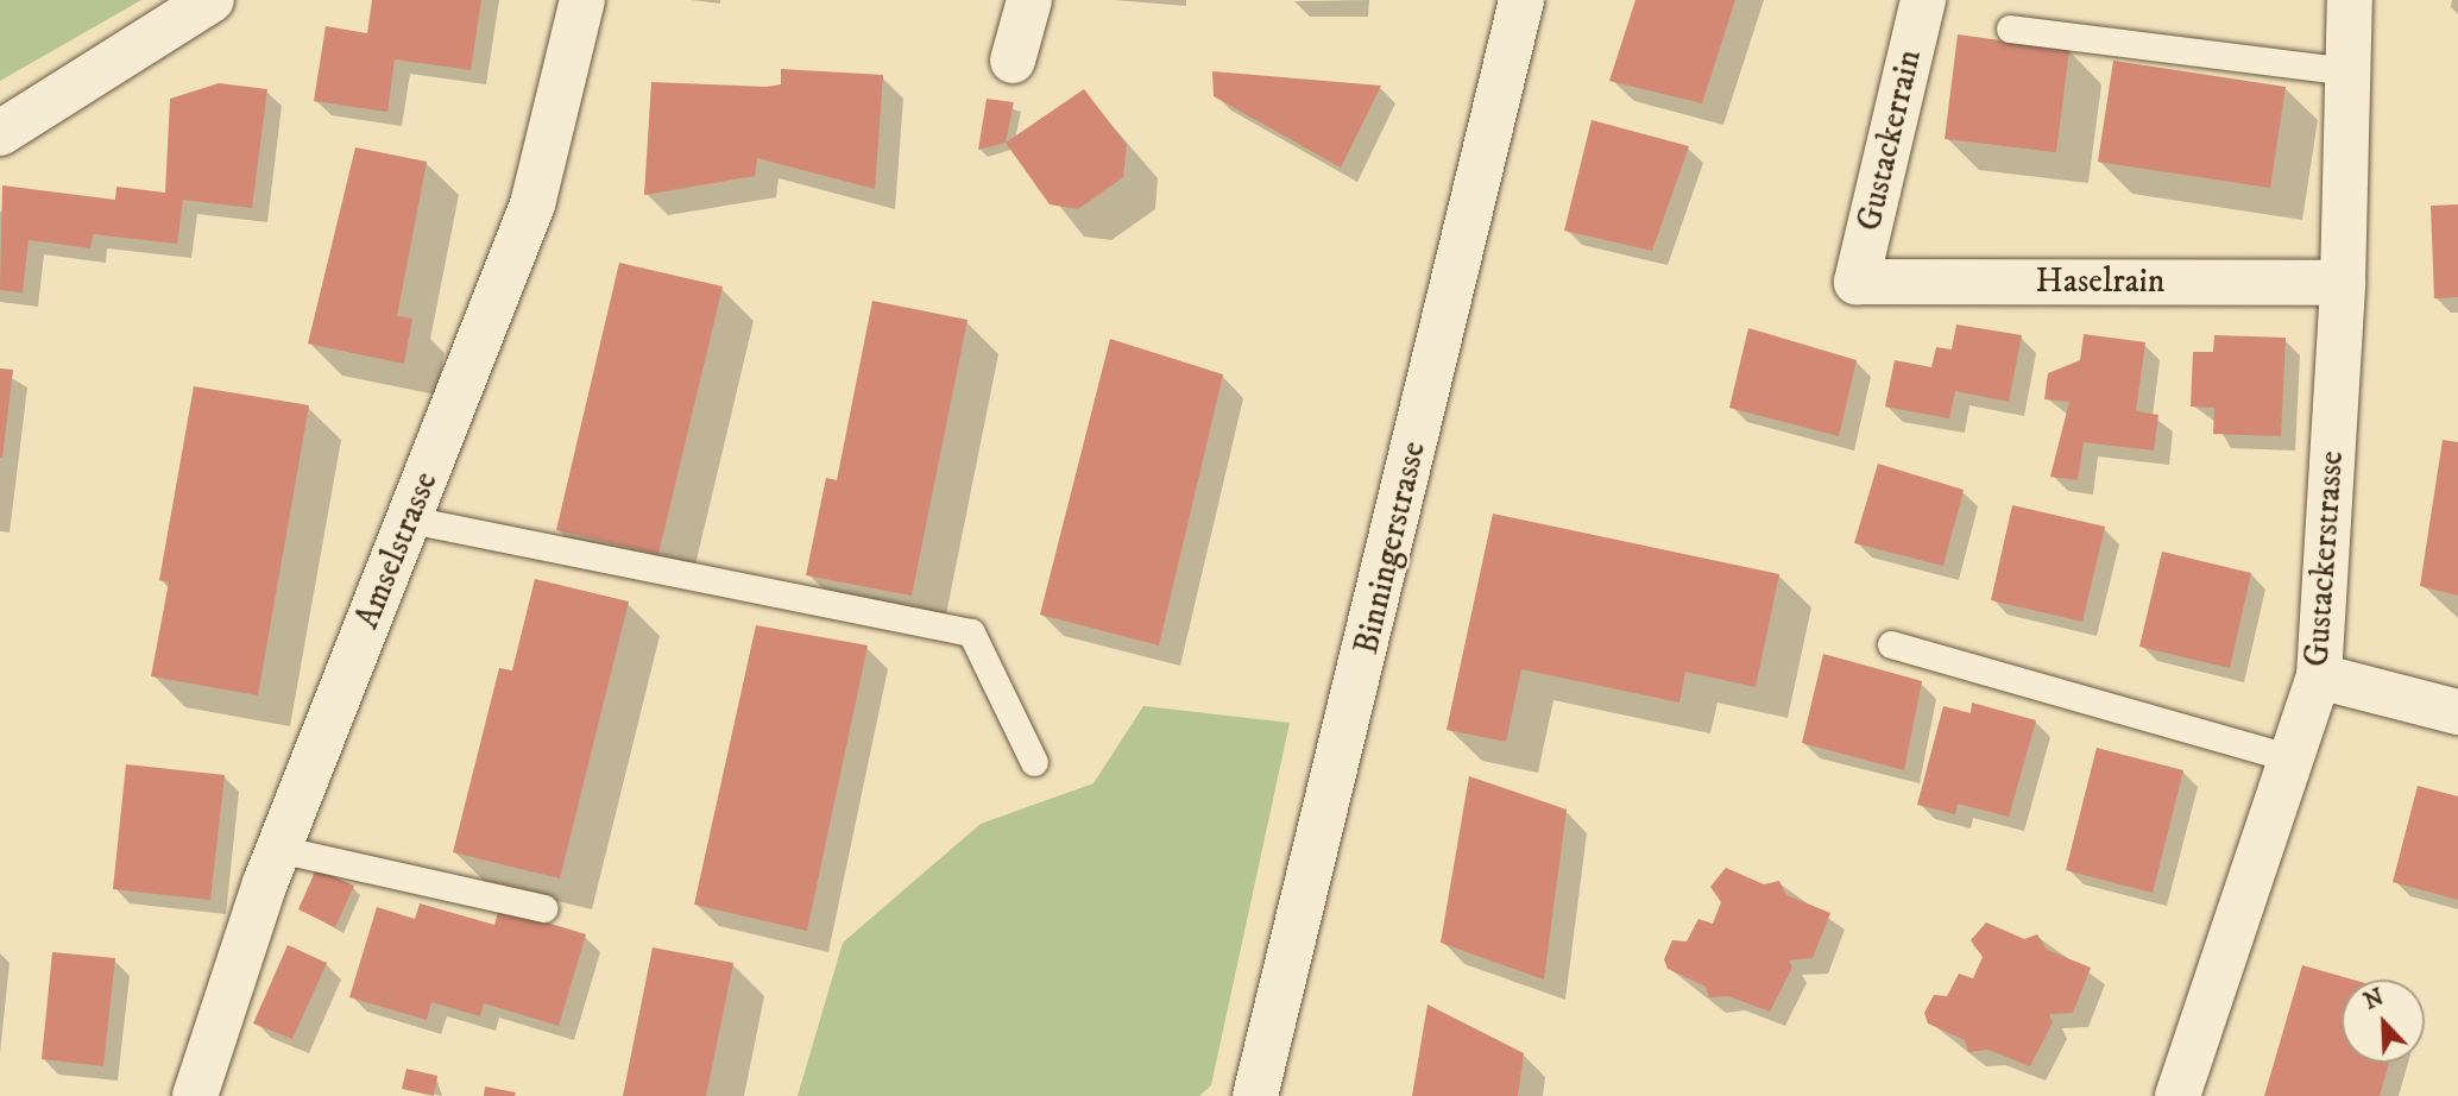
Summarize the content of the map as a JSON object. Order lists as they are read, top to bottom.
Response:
{
  "streets": {
    "street": [
      "Gustackerrain",
      "Haselrain",
      "Binningerstrasse",
      "Amselstrasse",
      "Gustackerstrasse"
    ]
  },
  "crossings": [
    ["Gustackerrain", "Haselrain"],
    ["Haselrain", "Gustackerstrasse"]
  ],
  "north": "top left"
}
